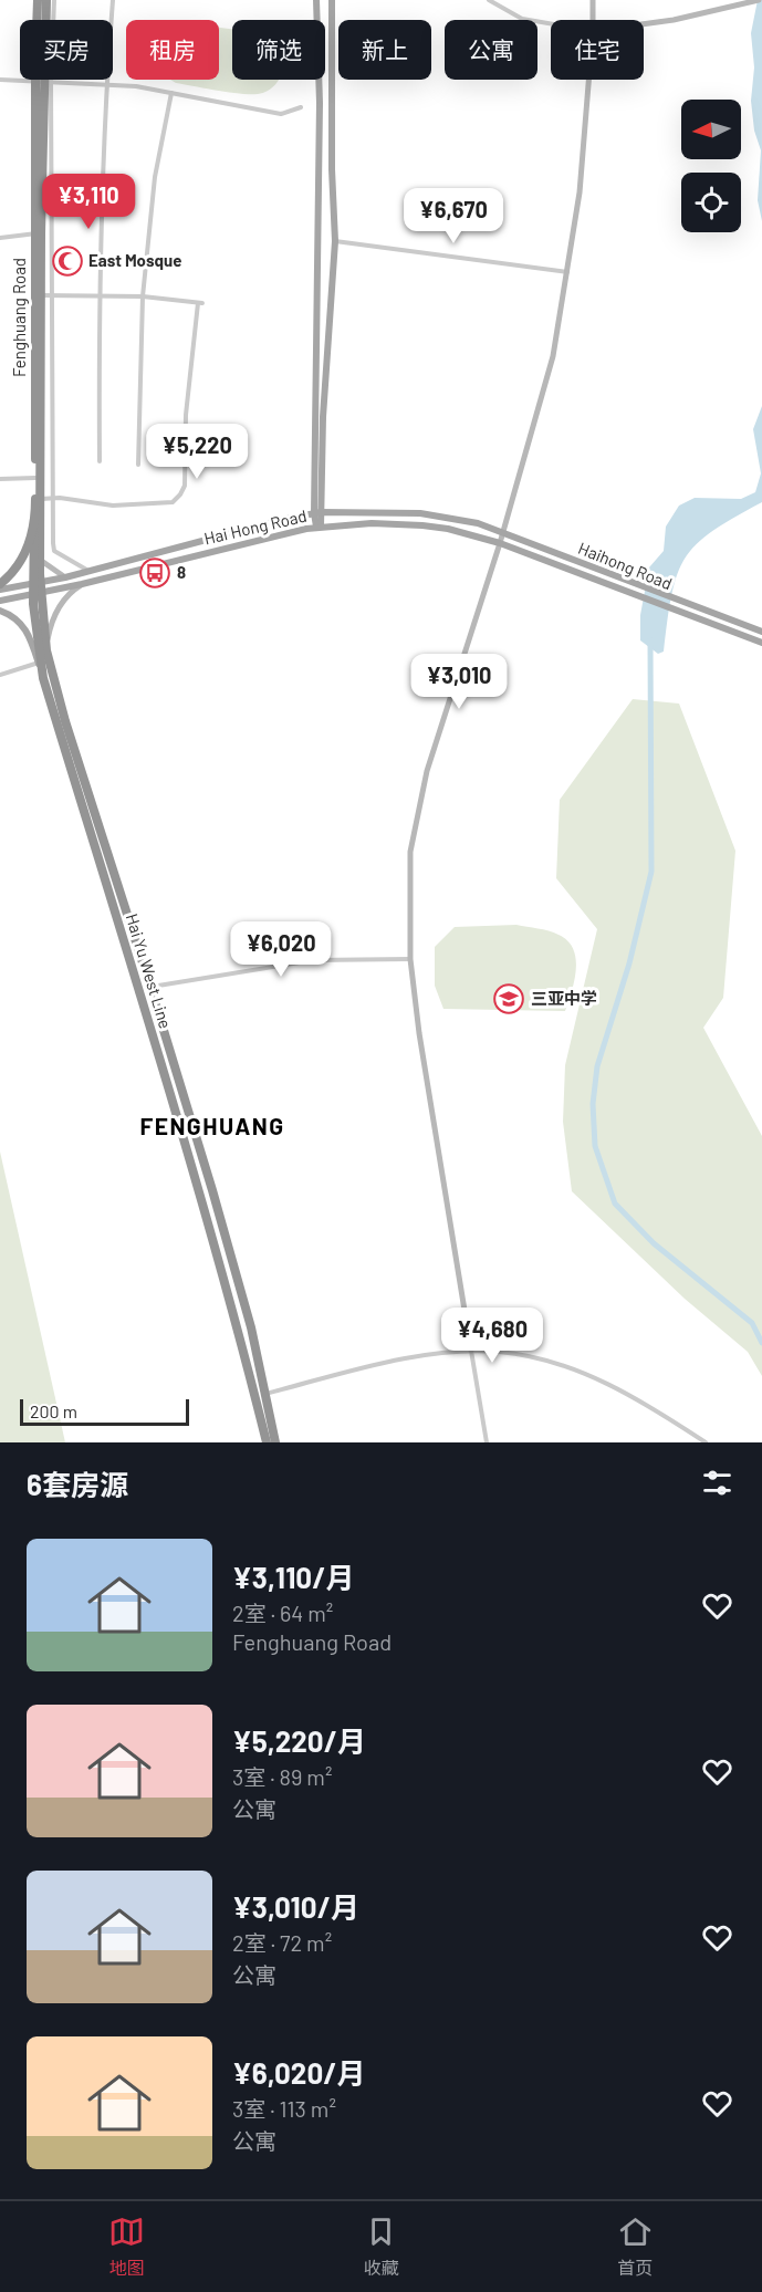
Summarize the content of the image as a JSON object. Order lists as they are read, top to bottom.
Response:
{
  "streets": {
    "highway": ["Fenghuang Road", "Hai Yu West Line"],
    "main road": ["Hai Hong Road", "Haihong Road"]
  },
  "crossings": [
    ["Fenghuang Road", "Hai Hong Road"],
    ["Fenghuang Road", "Hai Yu West Line"],
    ["Hai Hong Road", "Haihong Road"],
    ["Hai Hong Road", "Hai Yu West Line"]
  ],
  "districts": ["FENGHUANG"],
  "places": {
    "mosque": ["East Mosque"],
    "bus stop": ["8"],
    "school or university": ["三亚中学"]
  },
  "scale_bar": "200 m",
  "north": "left",
  "page": {
    "chip": [
      "买房",
      "租房",
      "筛选",
      "新上",
      "公寓",
      "住宅"
    ],
    "price": [
      "¥3,110",
      "¥6,670",
      "¥5,220",
      "¥3,010",
      "¥6,020",
      "¥4,680"
    ],
    "scale": "200 m",
    "heading": "6套房源",
    "list": [
      {
        "name": "¥3,110/月",
        "note": "2室 · 64 m² · Fenghuang Road"
      },
      {
        "name": "¥5,220/月",
        "note": "3室 · 89 m² · 公寓"
      },
      {
        "name": "¥3,010/月",
        "note": "2室 · 72 m² · 公寓"
      },
      {
        "name": "¥6,020/月",
        "note": "3室 · 113 m² · 公寓"
      }
    ],
    "tabs": ["地图", "收藏", "首页"]
  }
}
